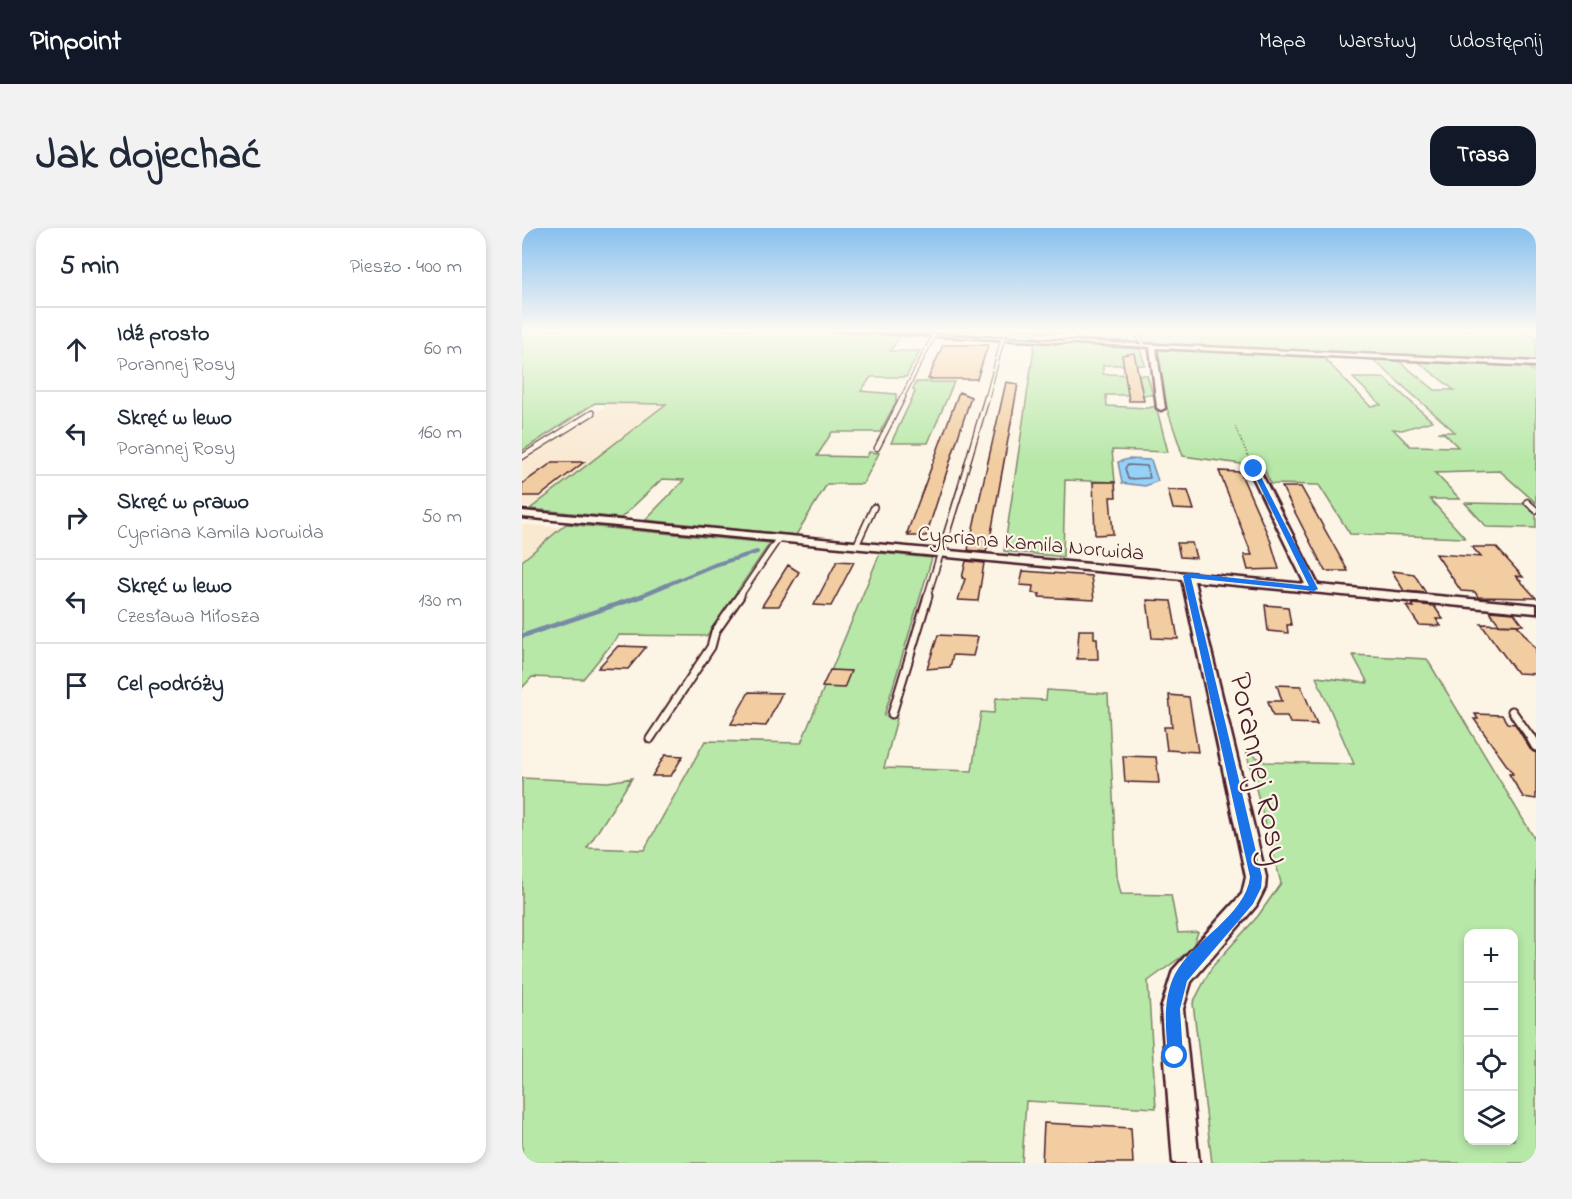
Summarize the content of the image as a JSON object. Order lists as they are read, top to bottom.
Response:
{
  "streets": {
    "street": ["Cypriana Kamila Norwida", "Porannej Rosy"]
  },
  "crossings": [
    ["Cypriana Kamila Norwida", "Porannej Rosy"]
  ],
  "page": {
    "header": "Pinpoint",
    "nav": ["Mapa", "Warstwy", "Udostępnij"],
    "title": "Jak dojechać",
    "buttons": "Trasa",
    "heading": ["5 min", "Pieszo · 400 m"],
    "list": [
      ["Idź prosto", "Porannej Rosy", "60 m"],
      ["Skręć w lewo", "Porannej Rosy", "160 m"],
      ["Skręć w prawo", "Cypriana Kamila Norwida", "50 m"],
      ["Skręć w lewo", "Czesława Miłosza", "130 m"],
      "Cel podróży"
    ],
    "map_buttons": ["+", "−"]
  }
}
